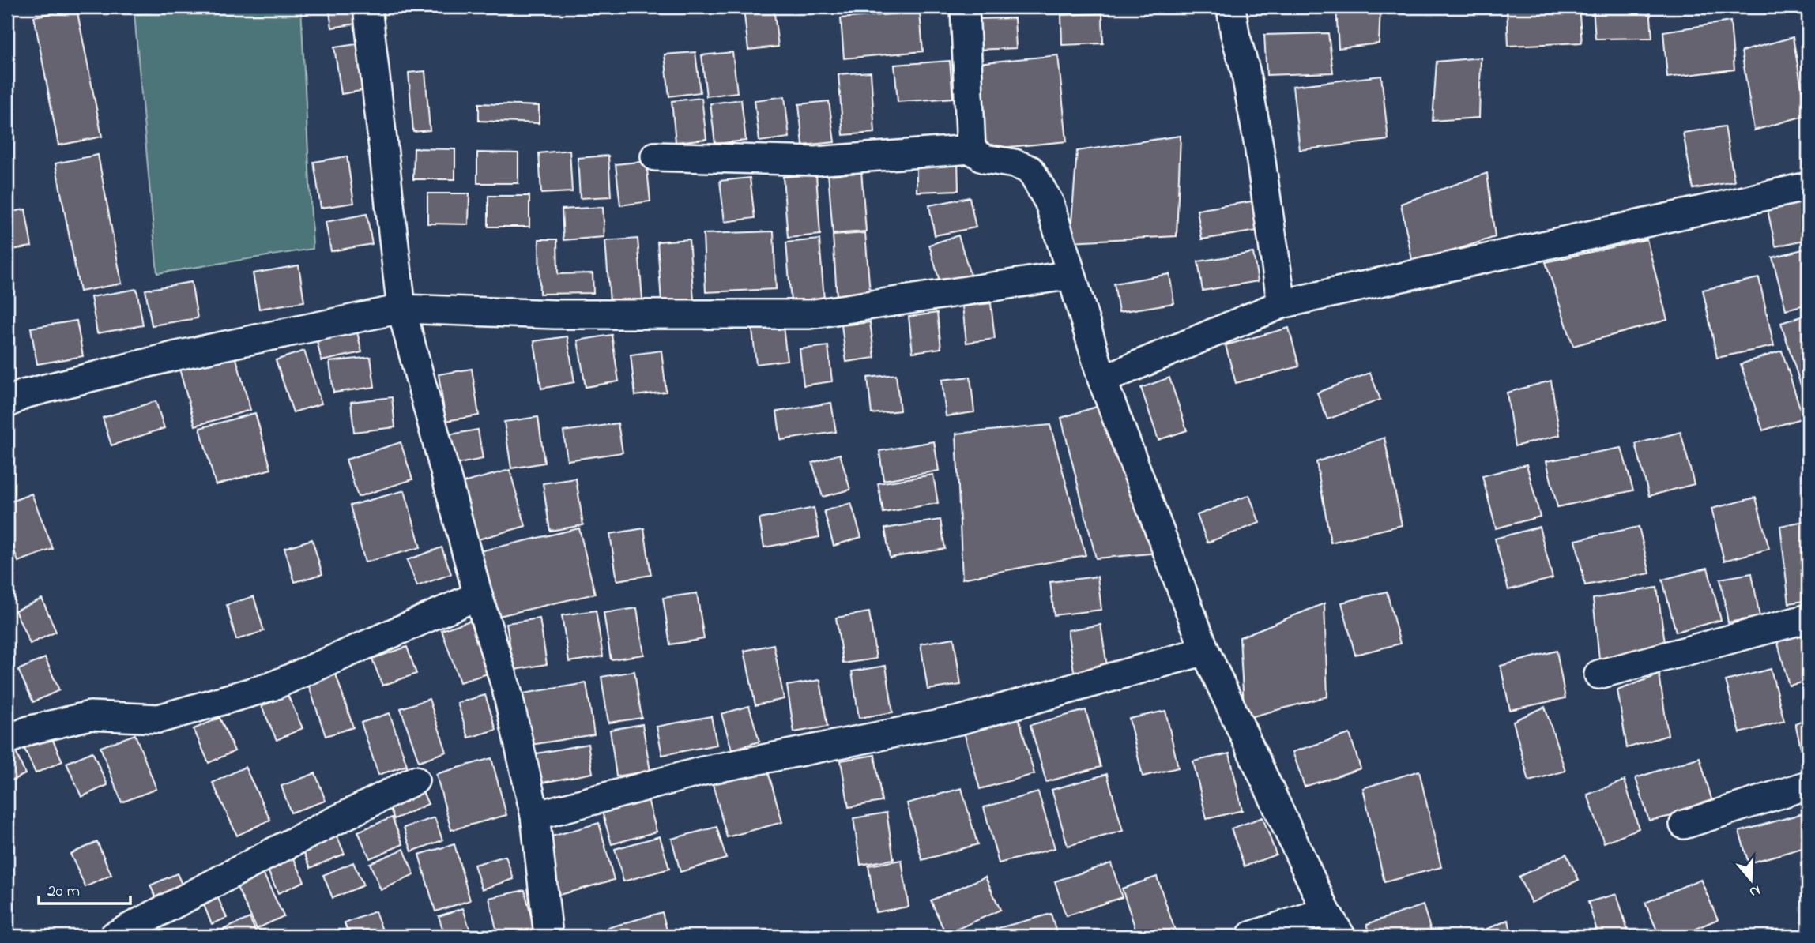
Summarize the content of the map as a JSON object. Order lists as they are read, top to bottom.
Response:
{
  "scale_bar": "20 m",
  "north": "bottom"
}
